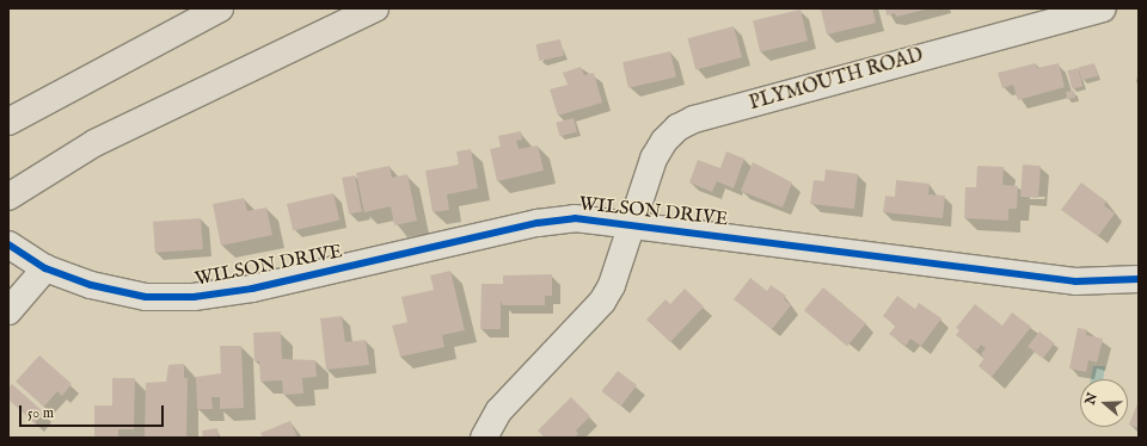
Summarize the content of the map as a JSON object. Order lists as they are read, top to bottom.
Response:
{
  "streets": {
    "street": ["PLYMOUTH ROAD", "WILSON DRIVE"]
  },
  "crossings": [
    ["PLYMOUTH ROAD", "WILSON DRIVE"]
  ],
  "scale_bar": "50 m",
  "north": "left"
}
